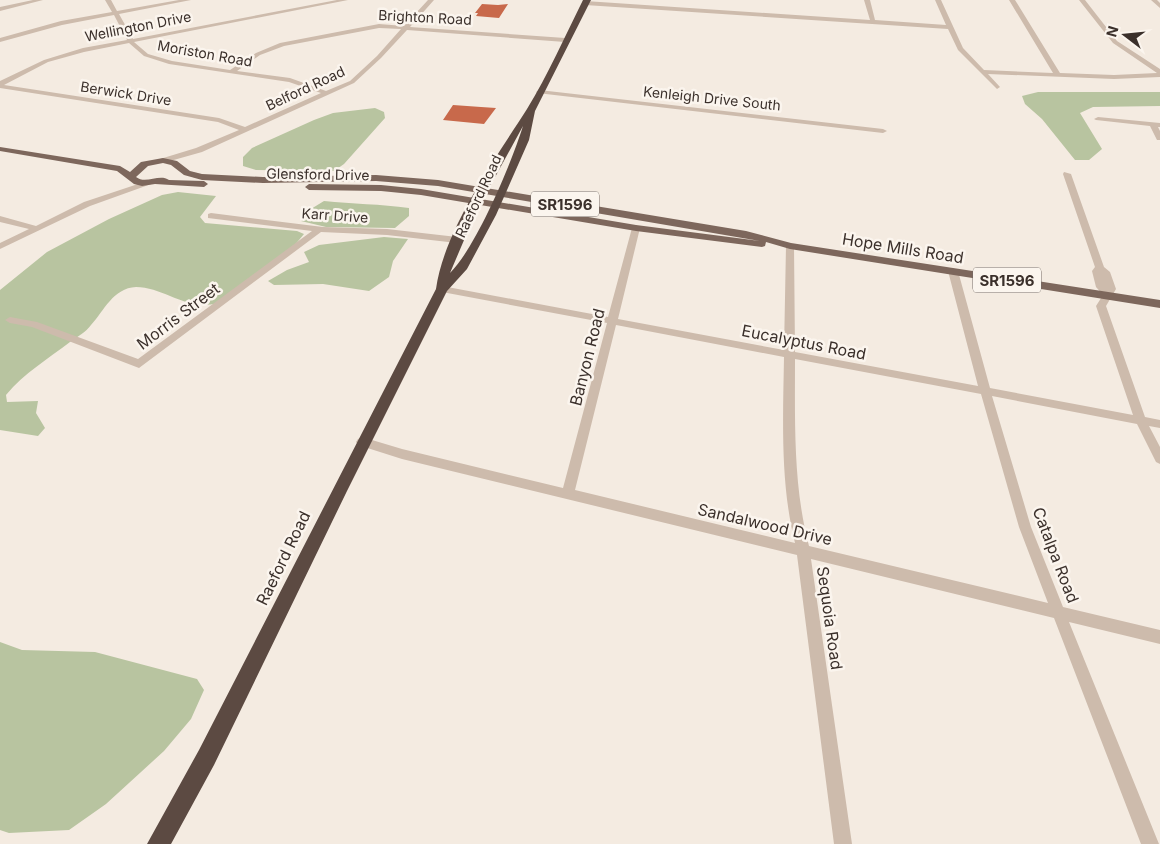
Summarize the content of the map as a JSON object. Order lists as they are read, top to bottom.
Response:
{
  "streets": {
    "highway": ["Raeford Road"],
    "main road": ["Glensford Drive", "SR1596", "Hope Mills Road"],
    "street": [
      "Brighton Road",
      "Wellington Drive",
      "Moriston Road",
      "Belford Road",
      "Berwick Drive",
      "Kenleigh Drive South",
      "Karr Drive",
      "Morris Street",
      "Eucalyptus Road",
      "Banyon Road",
      "Sandalwood Drive",
      "Catalpa Road",
      "Sequoia Road"
    ]
  },
  "crossings": [
    ["Brighton Road", "Moriston Road"],
    ["Brighton Road", "Belford Road"],
    ["Brighton Road", "Raeford Road"],
    ["Wellington Drive", "Moriston Road"],
    ["Wellington Drive", "Berwick Drive"],
    ["Moriston Road", "Belford Road"],
    ["Belford Road", "Berwick Drive"],
    ["Belford Road", "Glensford Drive"],
    ["Kenleigh Drive South", "Raeford Road"],
    ["Glensford Drive", "Raeford Road"],
    ["Glensford Drive", "Hope Mills Road"],
    ["Raeford Road", "Karr Drive"],
    ["Raeford Road", "Hope Mills Road"],
    ["Raeford Road", "Eucalyptus Road"],
    ["Raeford Road", "Sandalwood Drive"],
    ["Karr Drive", "Morris Street"],
    ["Hope Mills Road", "Banyon Road"],
    ["Hope Mills Road", "Catalpa Road"],
    ["Hope Mills Road", "Sequoia Road"],
    ["Eucalyptus Road", "Banyon Road"],
    ["Eucalyptus Road", "Catalpa Road"],
    ["Eucalyptus Road", "Sequoia Road"],
    ["Banyon Road", "Sandalwood Drive"],
    ["Sandalwood Drive", "Catalpa Road"],
    ["Sandalwood Drive", "Sequoia Road"]
  ],
  "north": "left"
}
